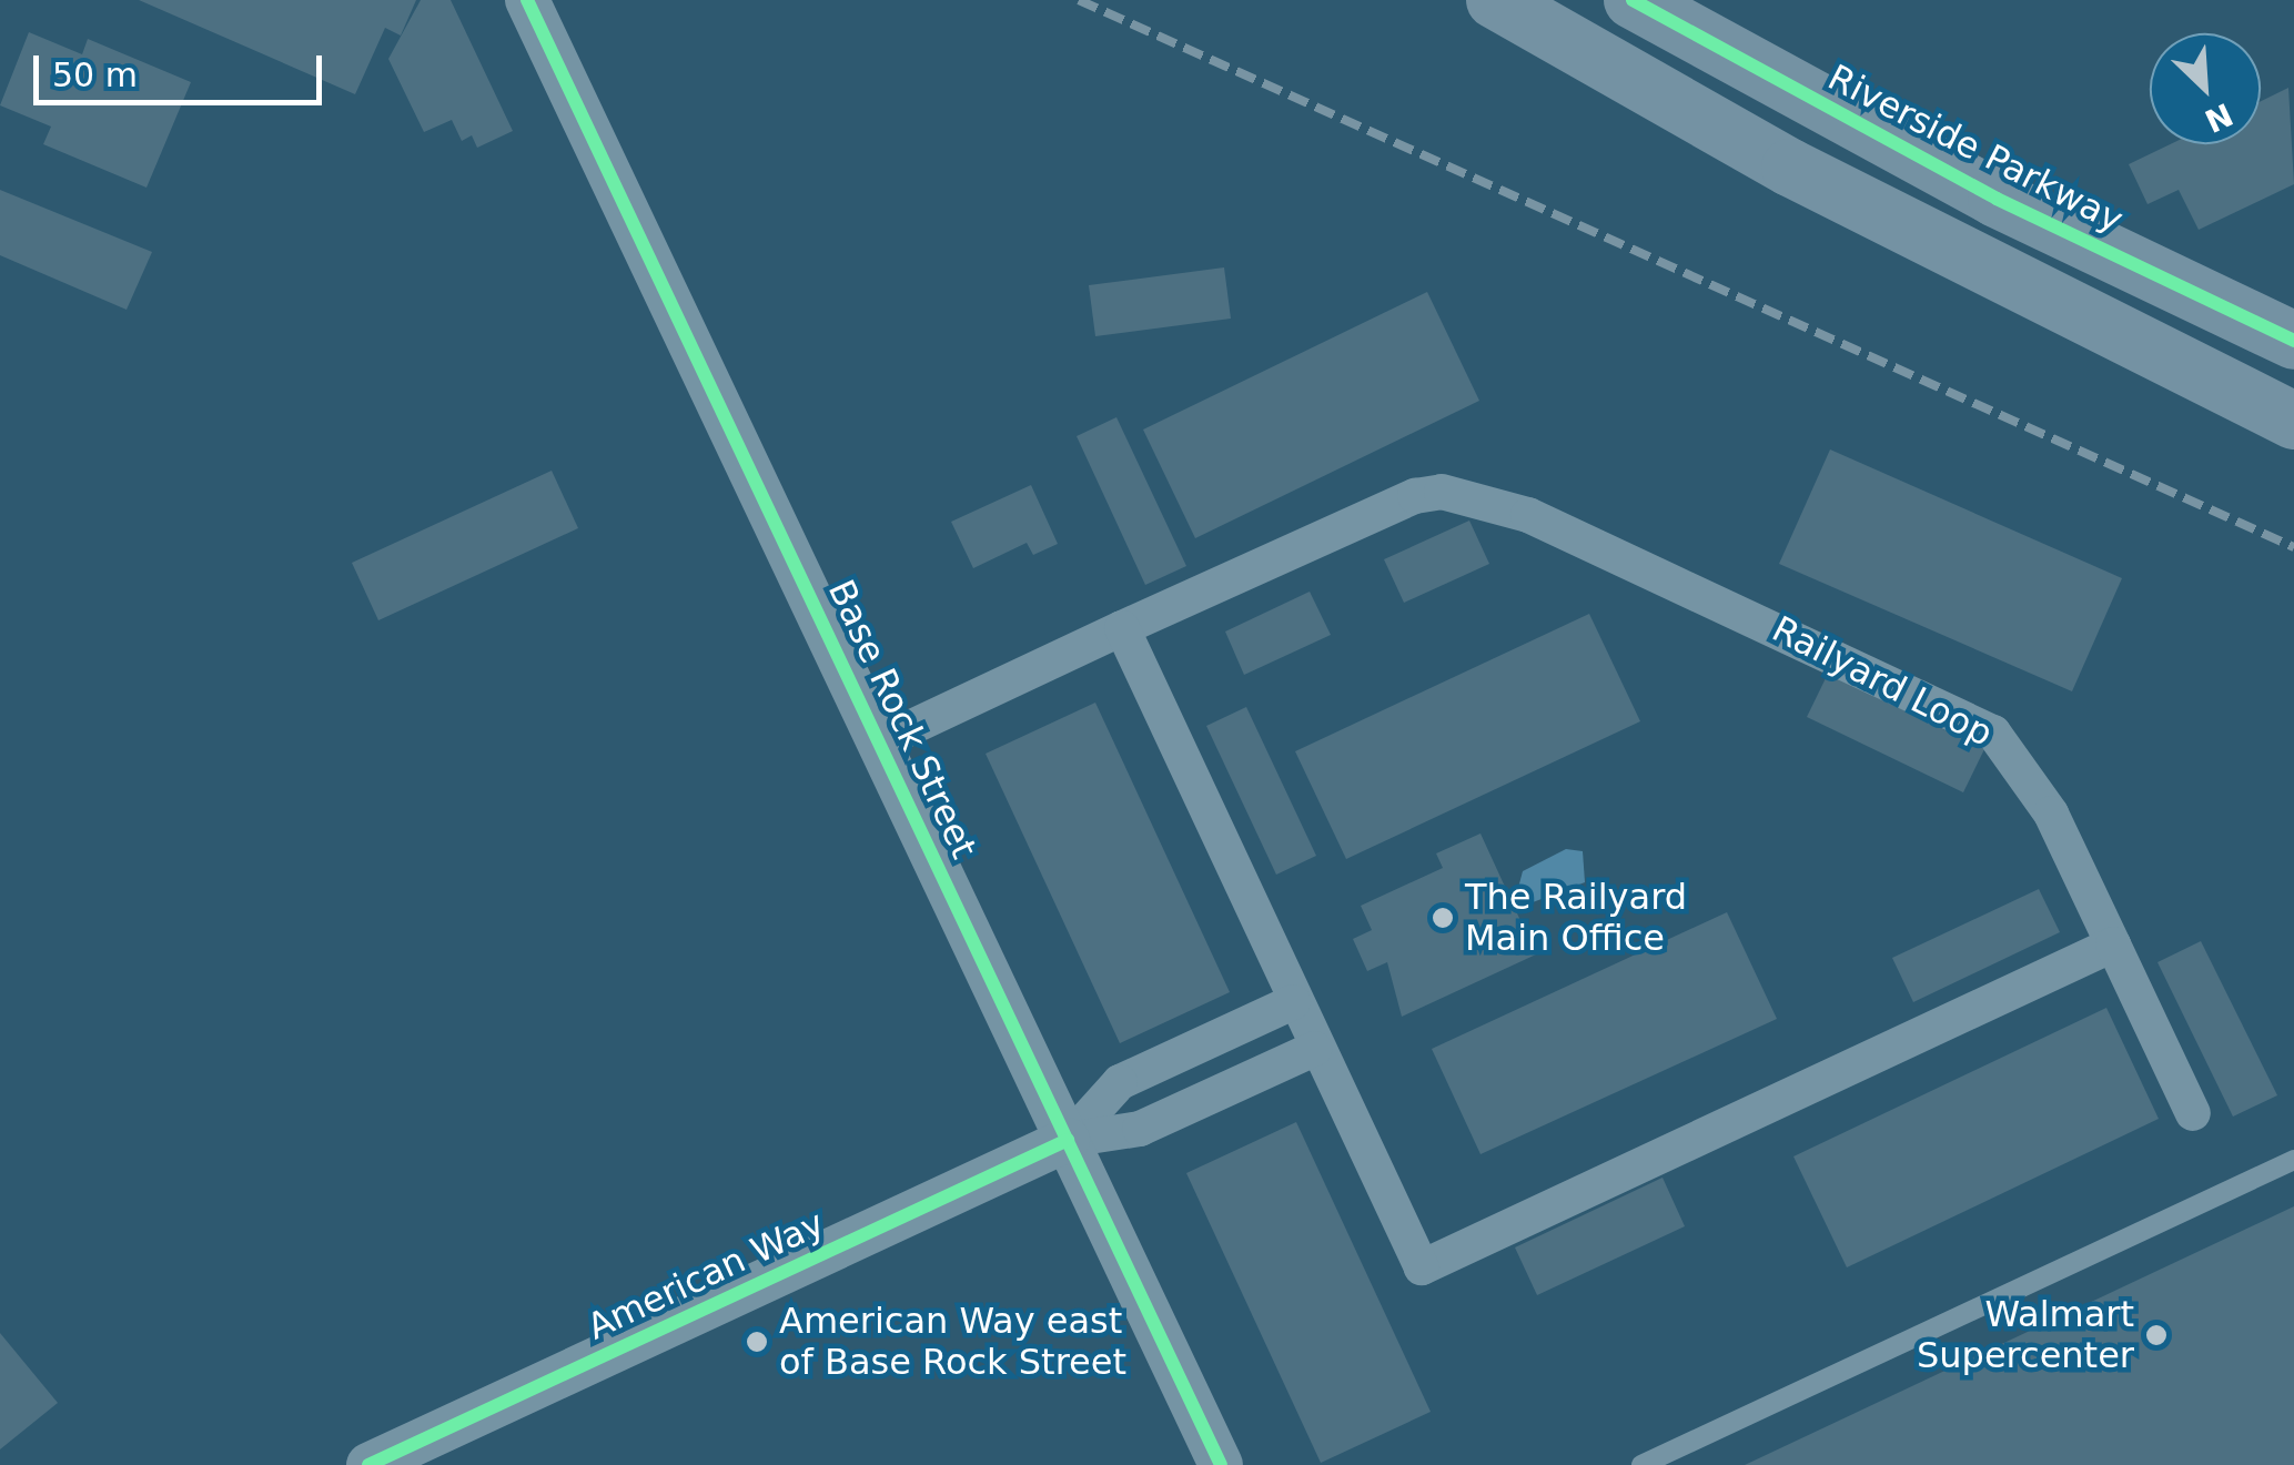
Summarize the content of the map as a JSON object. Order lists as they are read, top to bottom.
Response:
{
  "streets": {
    "main road": ["Riverside Parkway"],
    "street": ["Railyard Loop", "Base Rock Street", "American Way"]
  },
  "crossings": [
    ["Railyard Loop", "Base Rock Street"],
    ["Base Rock Street", "American Way"]
  ],
  "places": ["The Railyard Main Office", "Walmart Supercenter", "American Way east of Base Rock Street"],
  "scale_bar": "50 m",
  "north": "bottom right"
}
